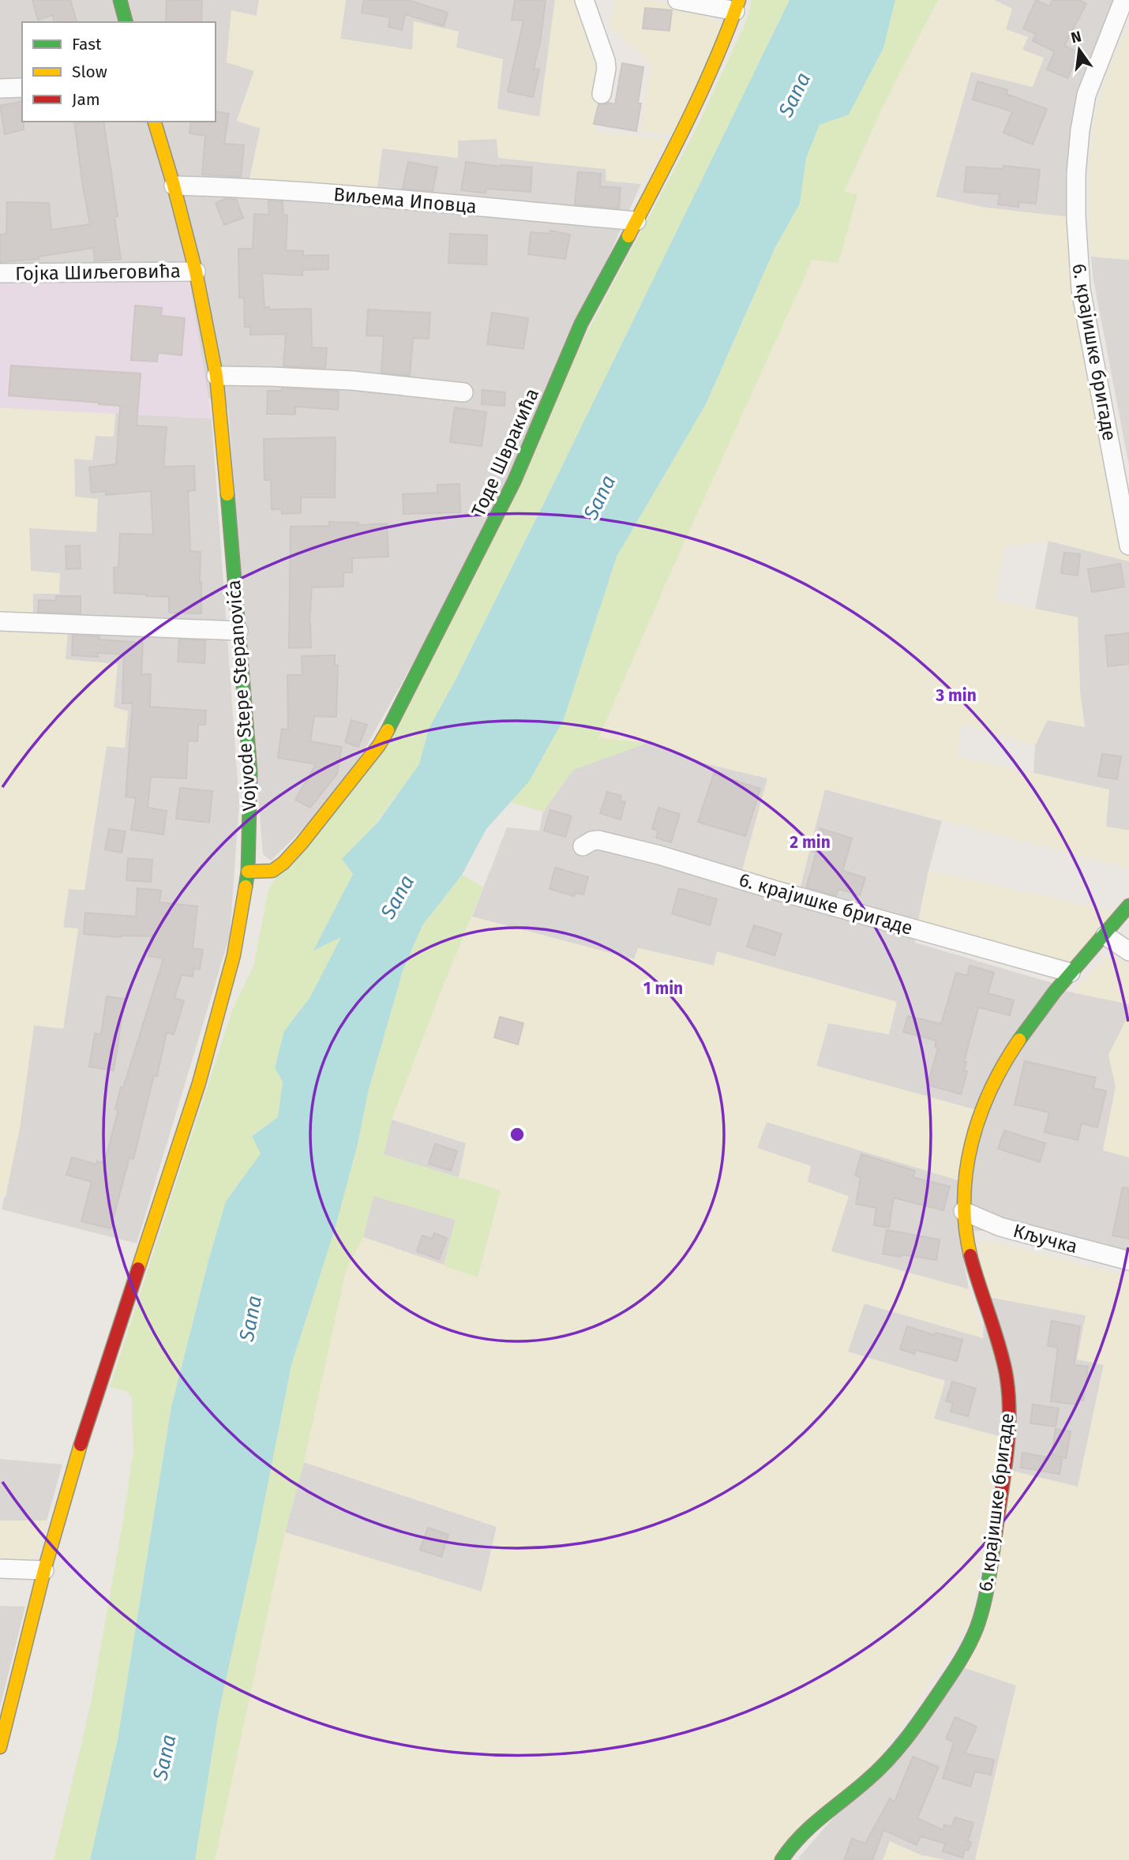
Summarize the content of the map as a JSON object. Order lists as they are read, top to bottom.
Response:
{
  "streets": {
    "street": [
      "Виљема Иповца",
      "Гојка Шиљеговића",
      "6. крајишке бригаде",
      "Тоде Швракића",
      "Vojvode Stepe Stepanovića",
      "Кључка"
    ]
  },
  "crossings": [
    ["Виљема Иповца", "Тоде Швракића"],
    ["Виљема Иповца", "Vojvode Stepe Stepanovića"],
    ["Гојка Шиљеговића", "Vojvode Stepe Stepanovića"],
    ["6. крајишке бригаде", "Кључка"],
    ["Тоде Швракића", "Vojvode Stepe Stepanovića"]
  ],
  "water": ["Sana"],
  "legend": ["Fast", "Slow", "Jam"],
  "north": "top",
  "rings": ["3 min", "2 min", "1 min"]
}
